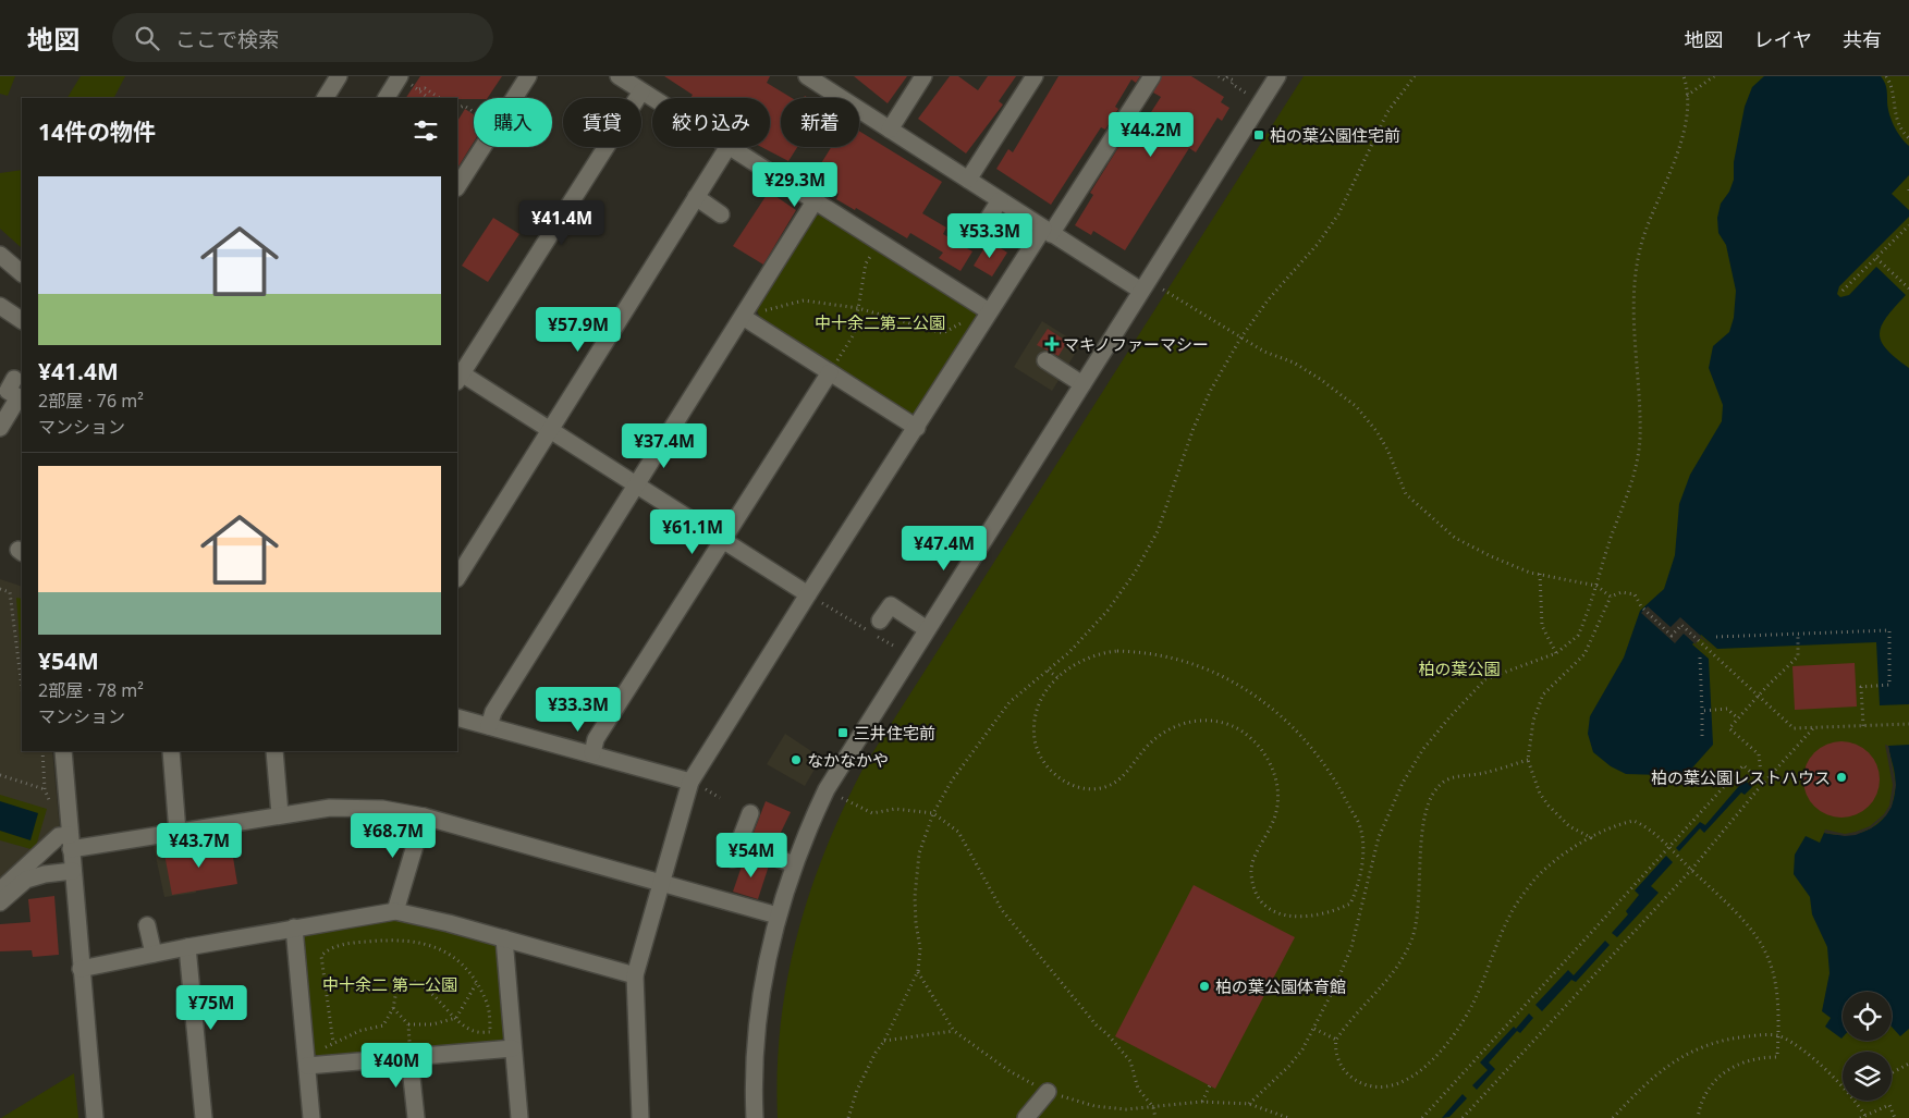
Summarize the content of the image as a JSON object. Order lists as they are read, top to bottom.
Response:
{
  "parks": ["中十余二第二公園", "柏の葉公園", "中十余二 第一公園"],
  "places": {
    "transit": ["柏の葉公園住宅前", "三井住宅前"],
    "health": ["マキノファーマシー"],
    "other": ["なかなかや", "柏の葉公園レストハウス", "柏の葉公園体育館"]
  },
  "page": {
    "header": "地図",
    "search": "ここで検索",
    "nav": ["地図", "レイヤ", "共有"],
    "chip": [
      "購入",
      "賃貸",
      "絞り込み",
      "新着"
    ],
    "heading": "14件の物件",
    "price": [
      "¥44.2M",
      "¥29.3M",
      "¥41.4M",
      "¥53.3M",
      "¥57.9M",
      "¥37.4M",
      "¥61.1M",
      "¥47.4M",
      "¥33.3M",
      "¥68.7M",
      "¥43.7M",
      "¥54M",
      "¥75M",
      "¥40M"
    ],
    "list": [
      {
        "name": "¥41.4M",
        "note": "2部屋 · 76 m² · マンション"
      },
      {
        "name": "¥54M",
        "note": "2部屋 · 78 m² · マンション"
      }
    ]
  }
}
